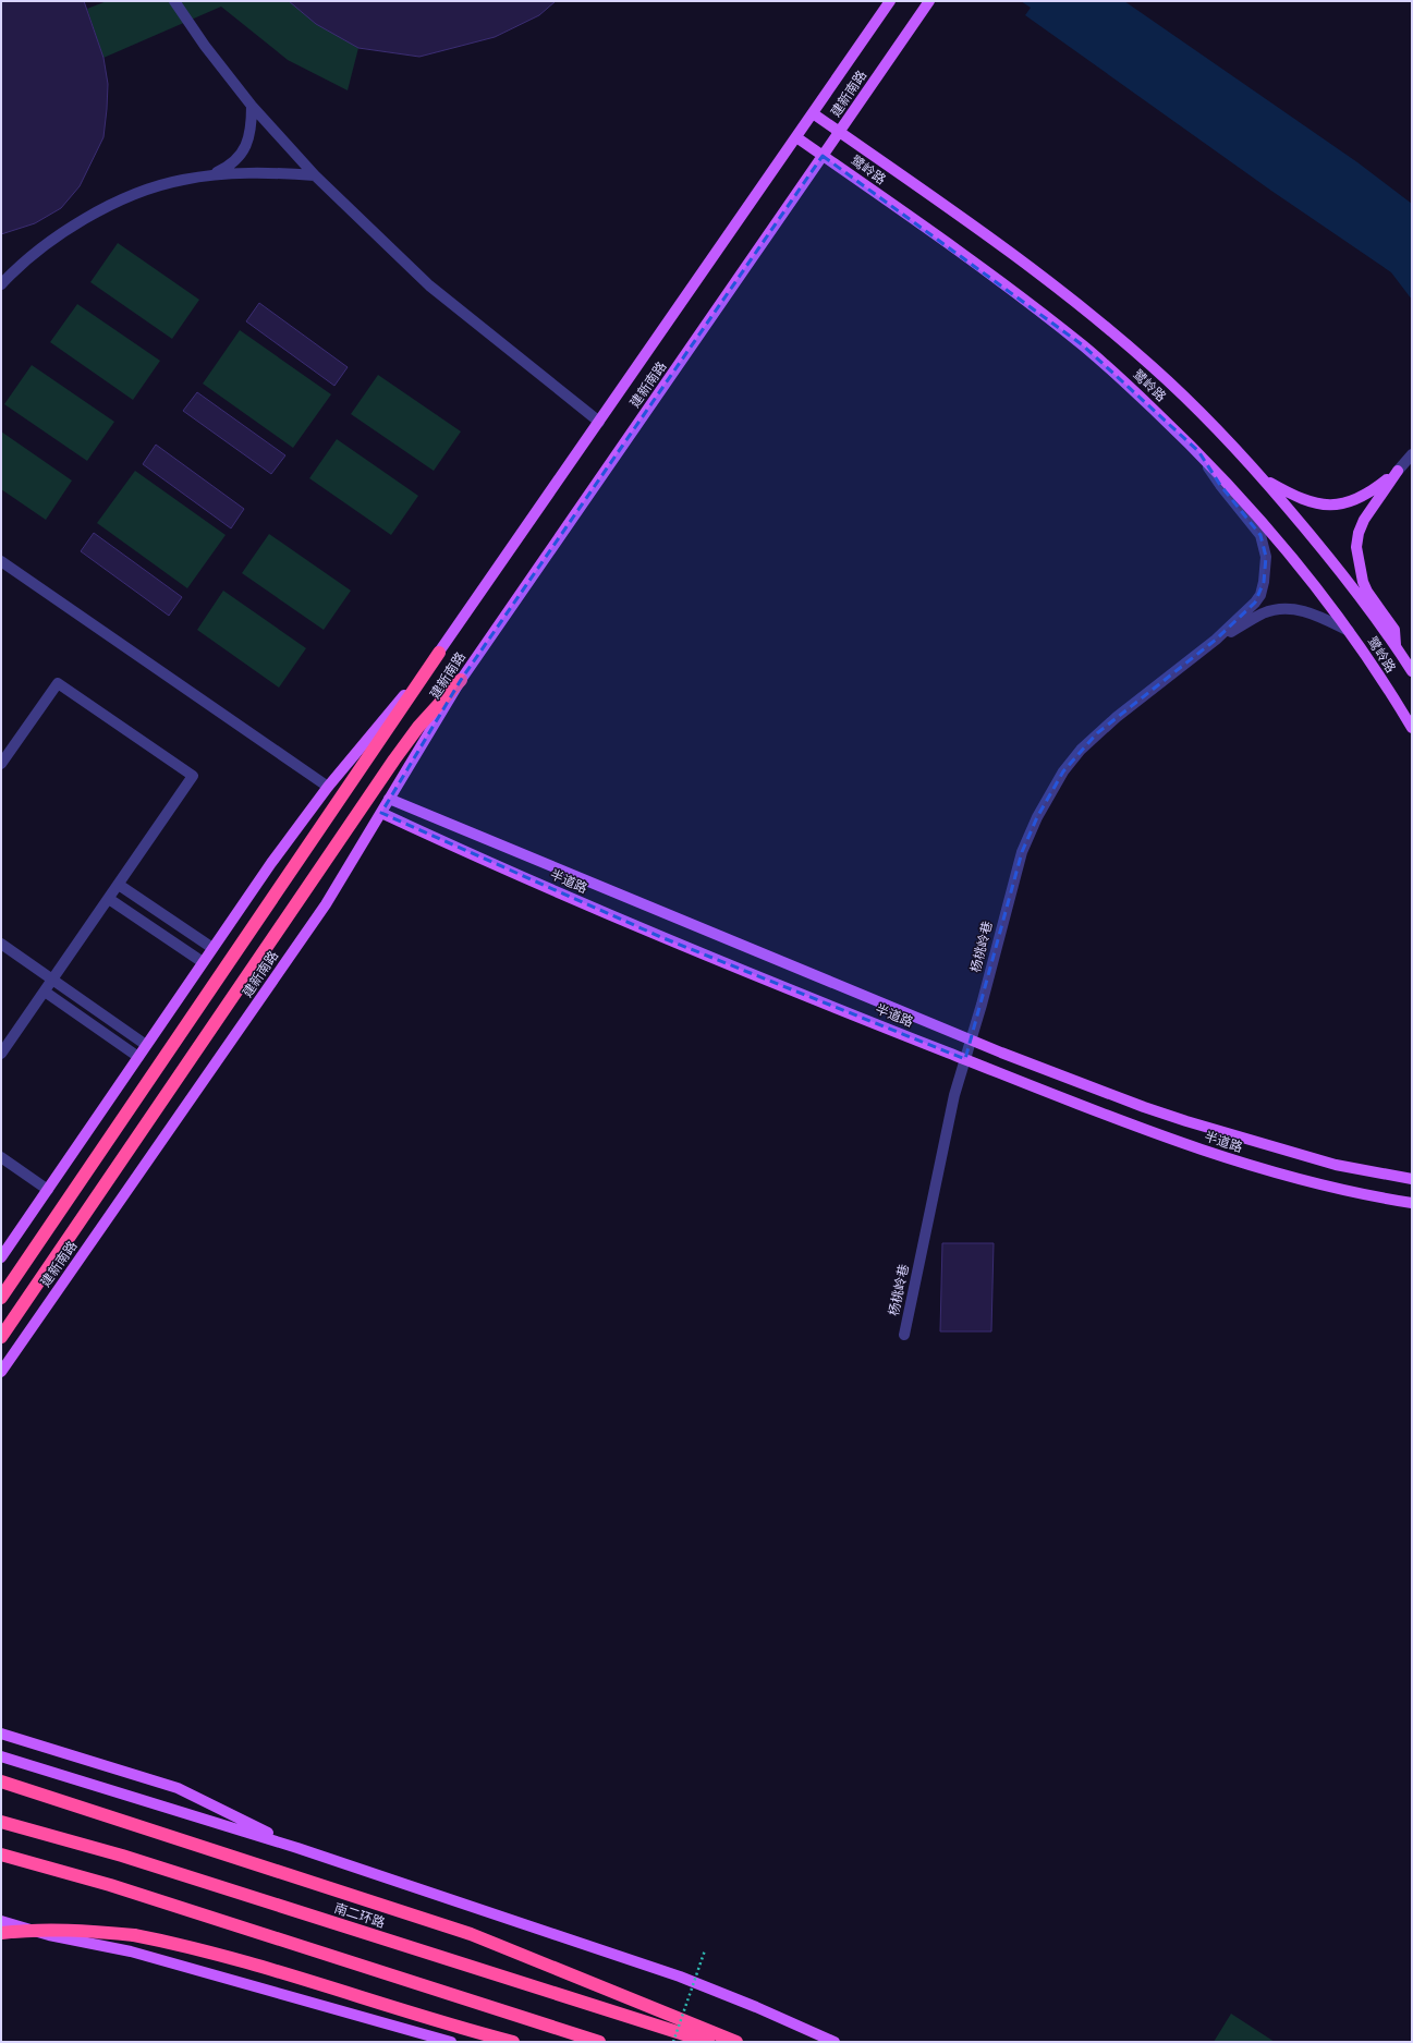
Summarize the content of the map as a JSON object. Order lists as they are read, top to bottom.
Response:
{
  "streets": {
    "highway": ["南二环路"],
    "main road": ["建新南路", "鹭岭路", "半道路"],
    "street": ["杨桃岭巷"]
  },
  "crossings": [
    ["建新南路", "鹭岭路"],
    ["建新南路", "半道路"],
    ["半道路", "杨桃岭巷"]
  ]
}
